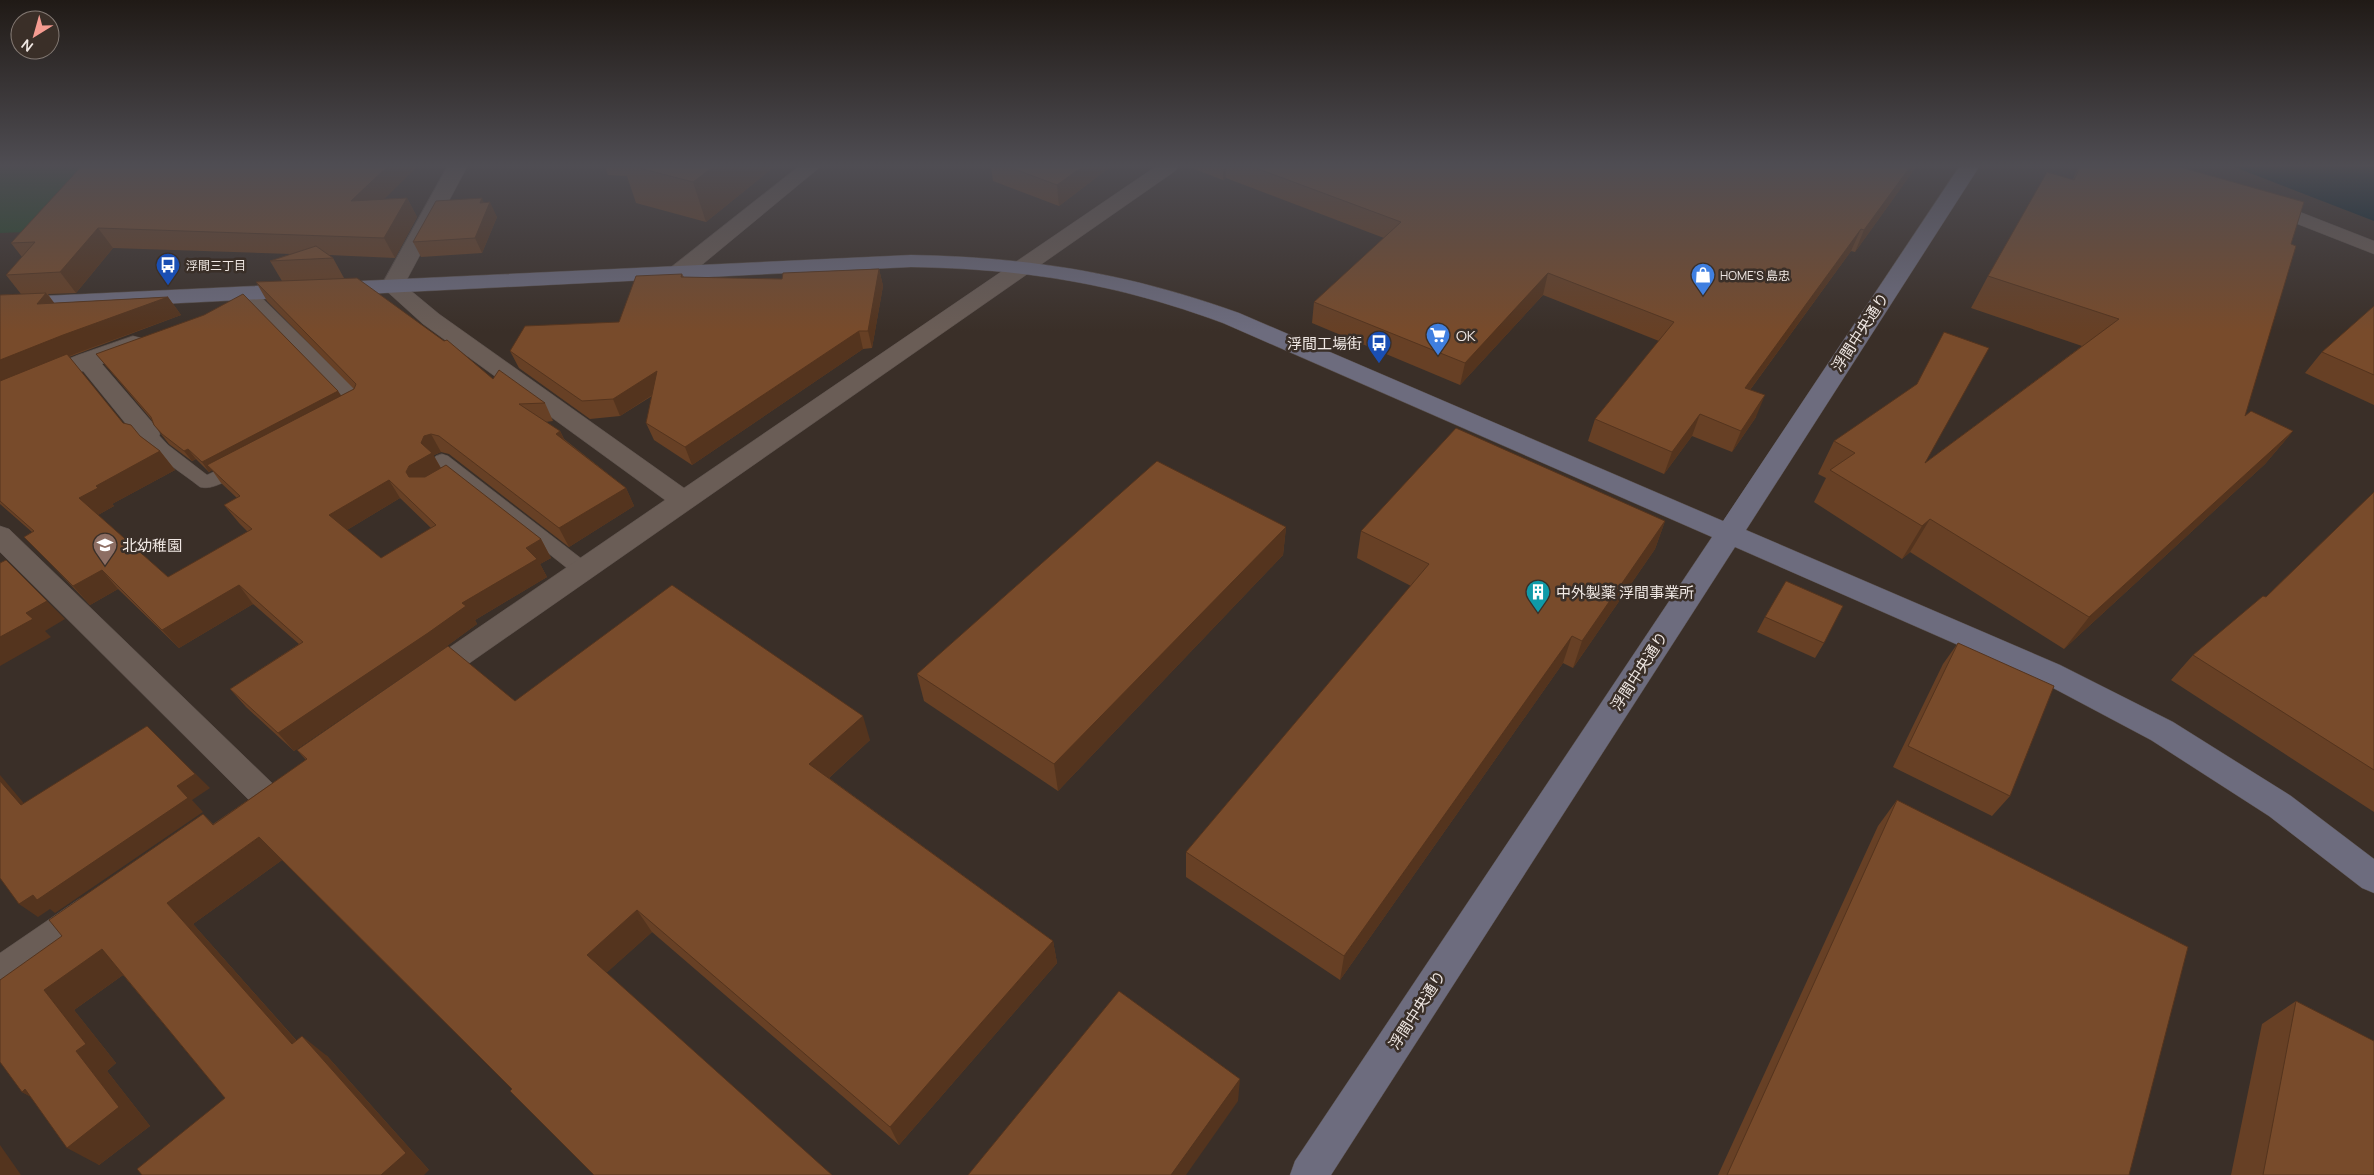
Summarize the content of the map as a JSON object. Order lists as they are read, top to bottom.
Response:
{
  "streets": {
    "street": ["浮間中央通り"]
  },
  "places": {
    "bus stop": ["浮間三丁目", "浮間工場街"],
    "shop": ["HOME'S 島忠"],
    "supermarket": ["OK"],
    "school or university": ["北幼稚園"],
    "building": ["中外製薬 浮間事業所"]
  },
  "north": "bottom left"
}
